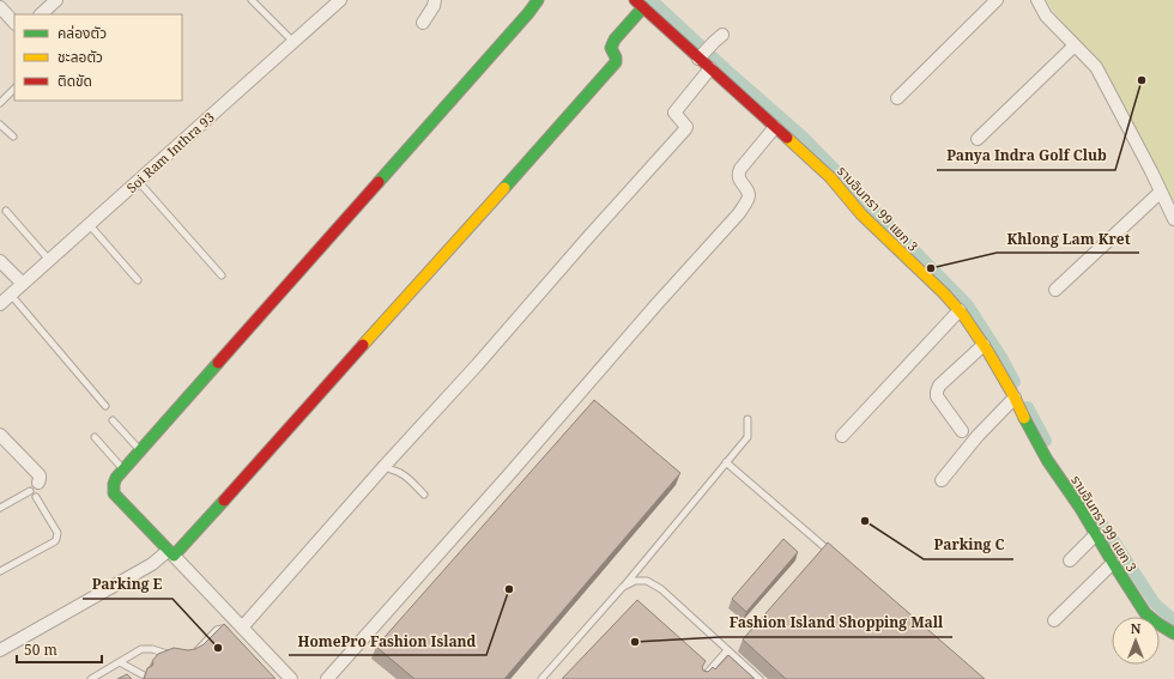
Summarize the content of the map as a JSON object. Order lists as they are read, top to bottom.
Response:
{
  "streets": {
    "street": ["Soi Ram Inthra 93", "รามอินทรา 99 แยก 3"]
  },
  "places": [
    "Panya Indra Golf Club",
    "Khlong Lam Kret",
    "Parking C",
    "HomePro Fashion Island",
    "Fashion Island Shopping Mall",
    "Parking E"
  ],
  "legend": ["คล่องตัว", "ชะลอตัว", "ติดขัด"],
  "scale_bar": "50 m",
  "north": "top"
}
